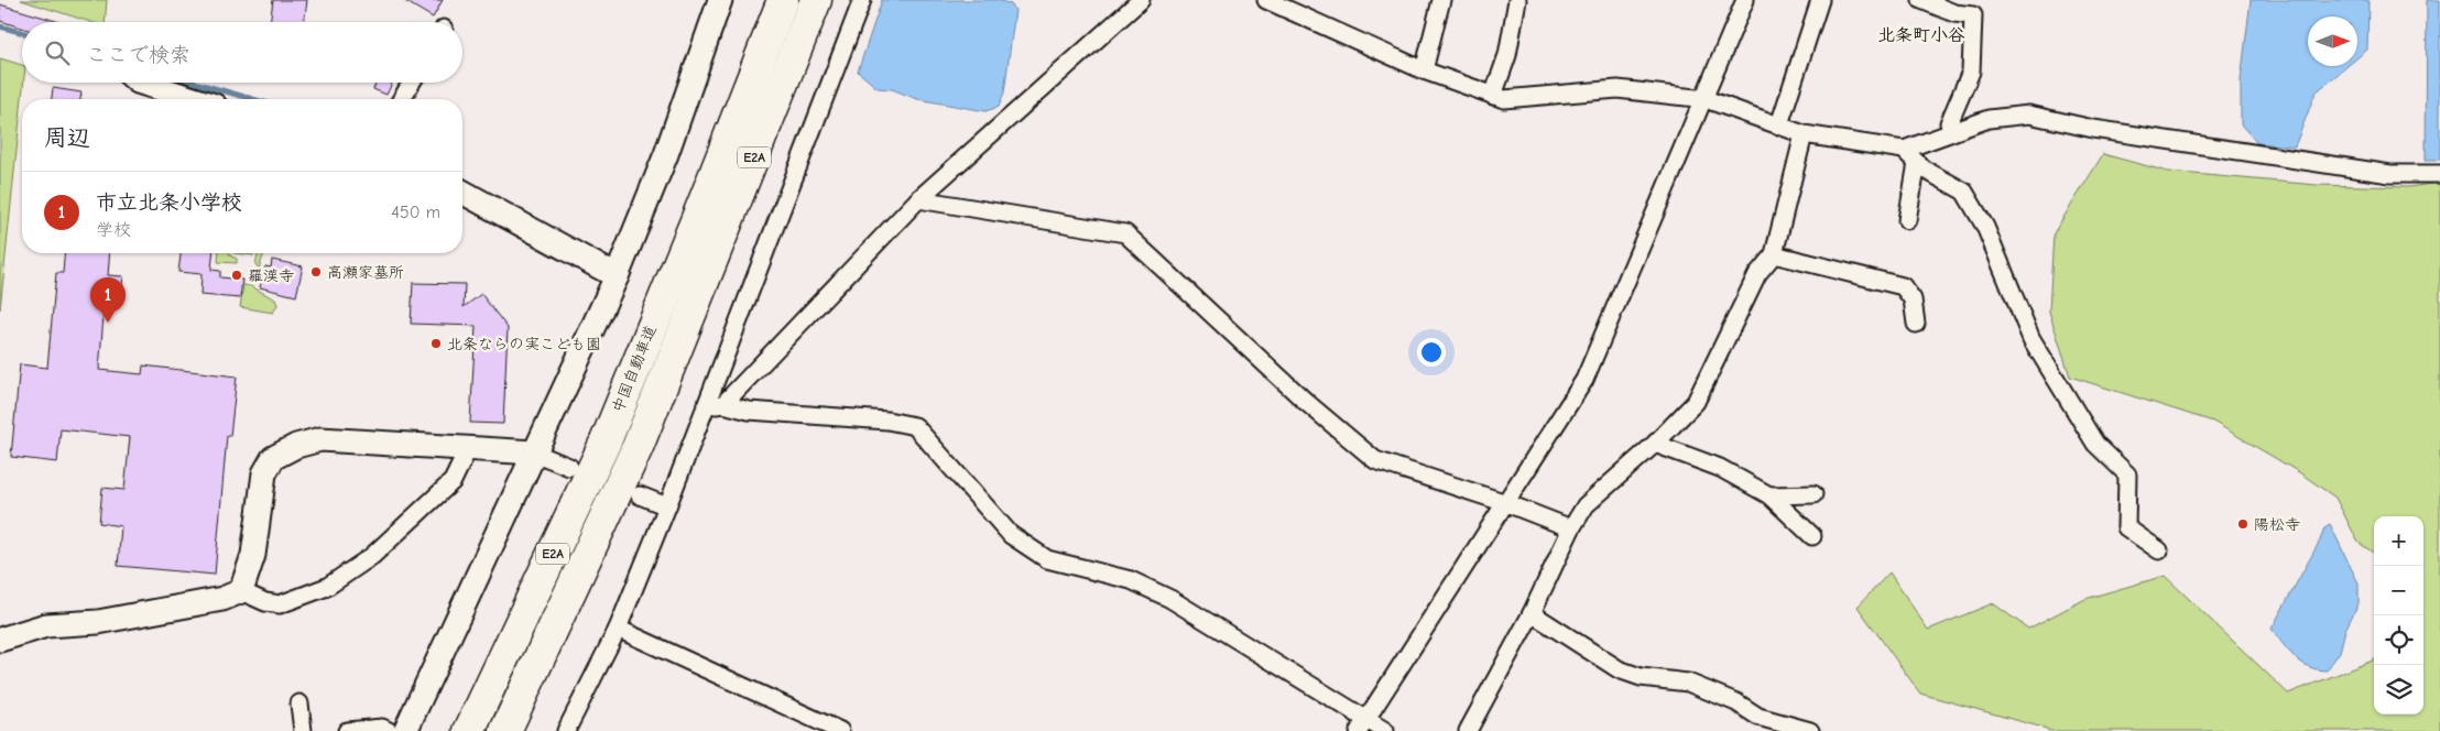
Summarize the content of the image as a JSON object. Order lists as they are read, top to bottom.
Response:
{
  "streets": {
    "highway": ["E2A", "中国自動車道"]
  },
  "districts": ["北条町小谷"],
  "places": [
    "高瀬家墓所",
    "羅漢寺",
    "北条ならの実こども園",
    "陽松寺"
  ],
  "north": "right",
  "page": {
    "search": "ここで検索",
    "heading": "周辺",
    "list": [
      {
        "mark": "1",
        "name": "市立北条小学校",
        "note": "学校",
        "value": "450 m"
      }
    ],
    "pins": "1",
    "map_buttons": ["+", "−"]
  }
}
